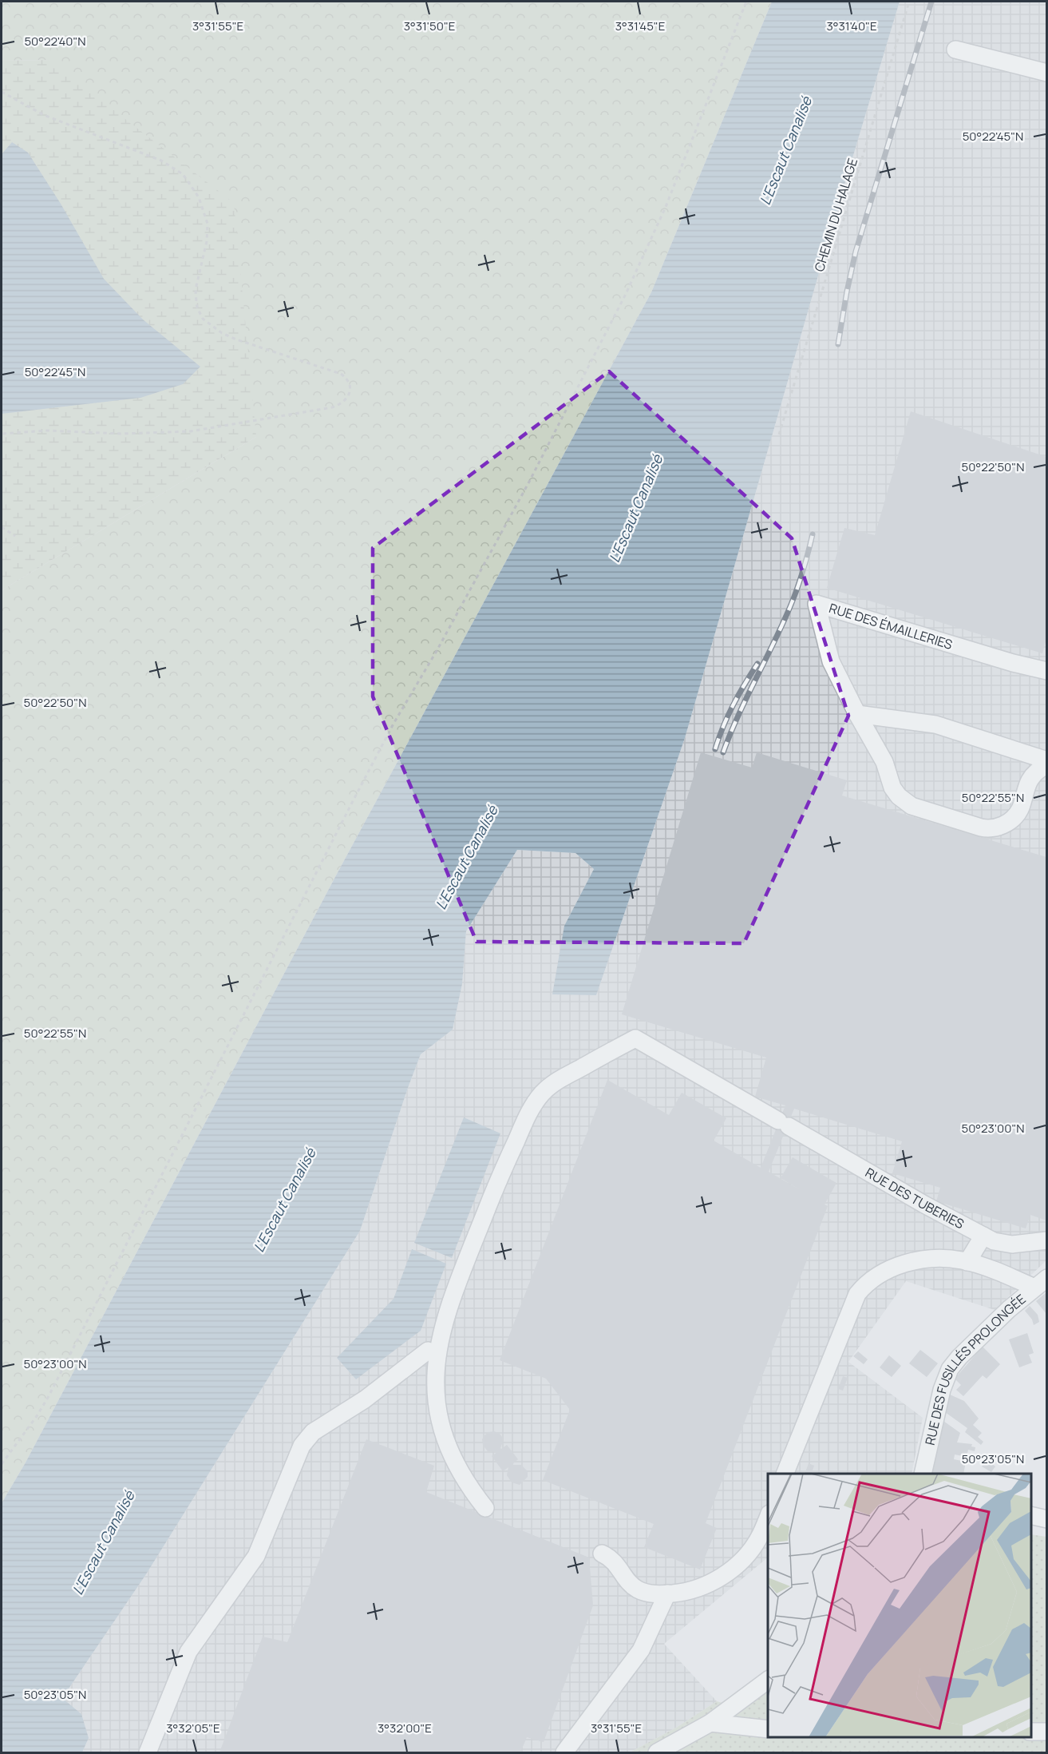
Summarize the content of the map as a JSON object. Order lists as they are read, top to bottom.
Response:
{
  "streets": {
    "street": ["RUE DES ÉMAILLERIES", "RUE DES TUBERIES", "RUE DES FUSILLÉS PROLONGÉE"],
    "path": ["CHEMIN DU HALAGE"]
  },
  "water": ["L'Escaut Canalisé"],
  "coordinates": [
    "3°31'55\"E",
    "3°31'50\"E",
    "3°31'45\"E",
    "3°31'40\"E",
    "50°22'40\"N",
    "50°22'45\"N",
    "50°22'50\"N",
    "50°22'55\"N",
    "50°23'00\"N",
    "50°23'05\"N",
    "3°32'05\"E",
    "3°32'00\"E"
  ]
}
